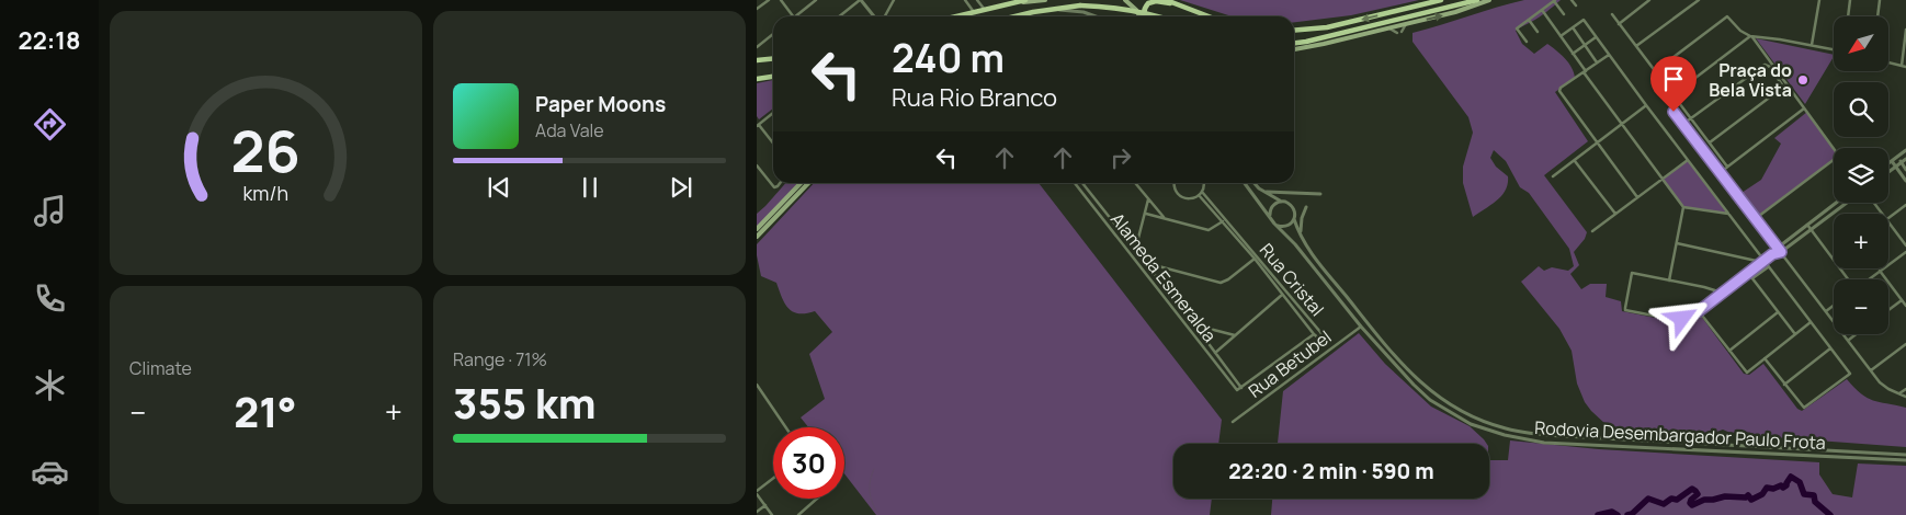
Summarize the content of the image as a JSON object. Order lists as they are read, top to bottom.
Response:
{
  "streets": {
    "street": [
      "Alameda Esmeralda",
      "Rua Cristal",
      "Rua Betubel",
      "Rodovia Desembargador Paulo Frota"
    ]
  },
  "crossings": [
    ["Rua Betubel", "Rodovia Desembargador Paulo Frota"]
  ],
  "places": ["Praça do Bela Vista"],
  "north": "bottom left",
  "page": {
    "tabs": "22:18",
    "map_buttons": ["+", "−"],
    "turn": ["240 m", "Rua Rio Branco"],
    "song": ["Paper Moons", "Ada Vale"],
    "tile": [
      "Climate",
      ["Range · 71%", "355 km"]
    ],
    "heat": ["−", "21°", "+"],
    "limit": "30",
    "trip": "22:20 · 2 min · 590 m",
    "gauge": ["26", "km/h"]
  }
}
